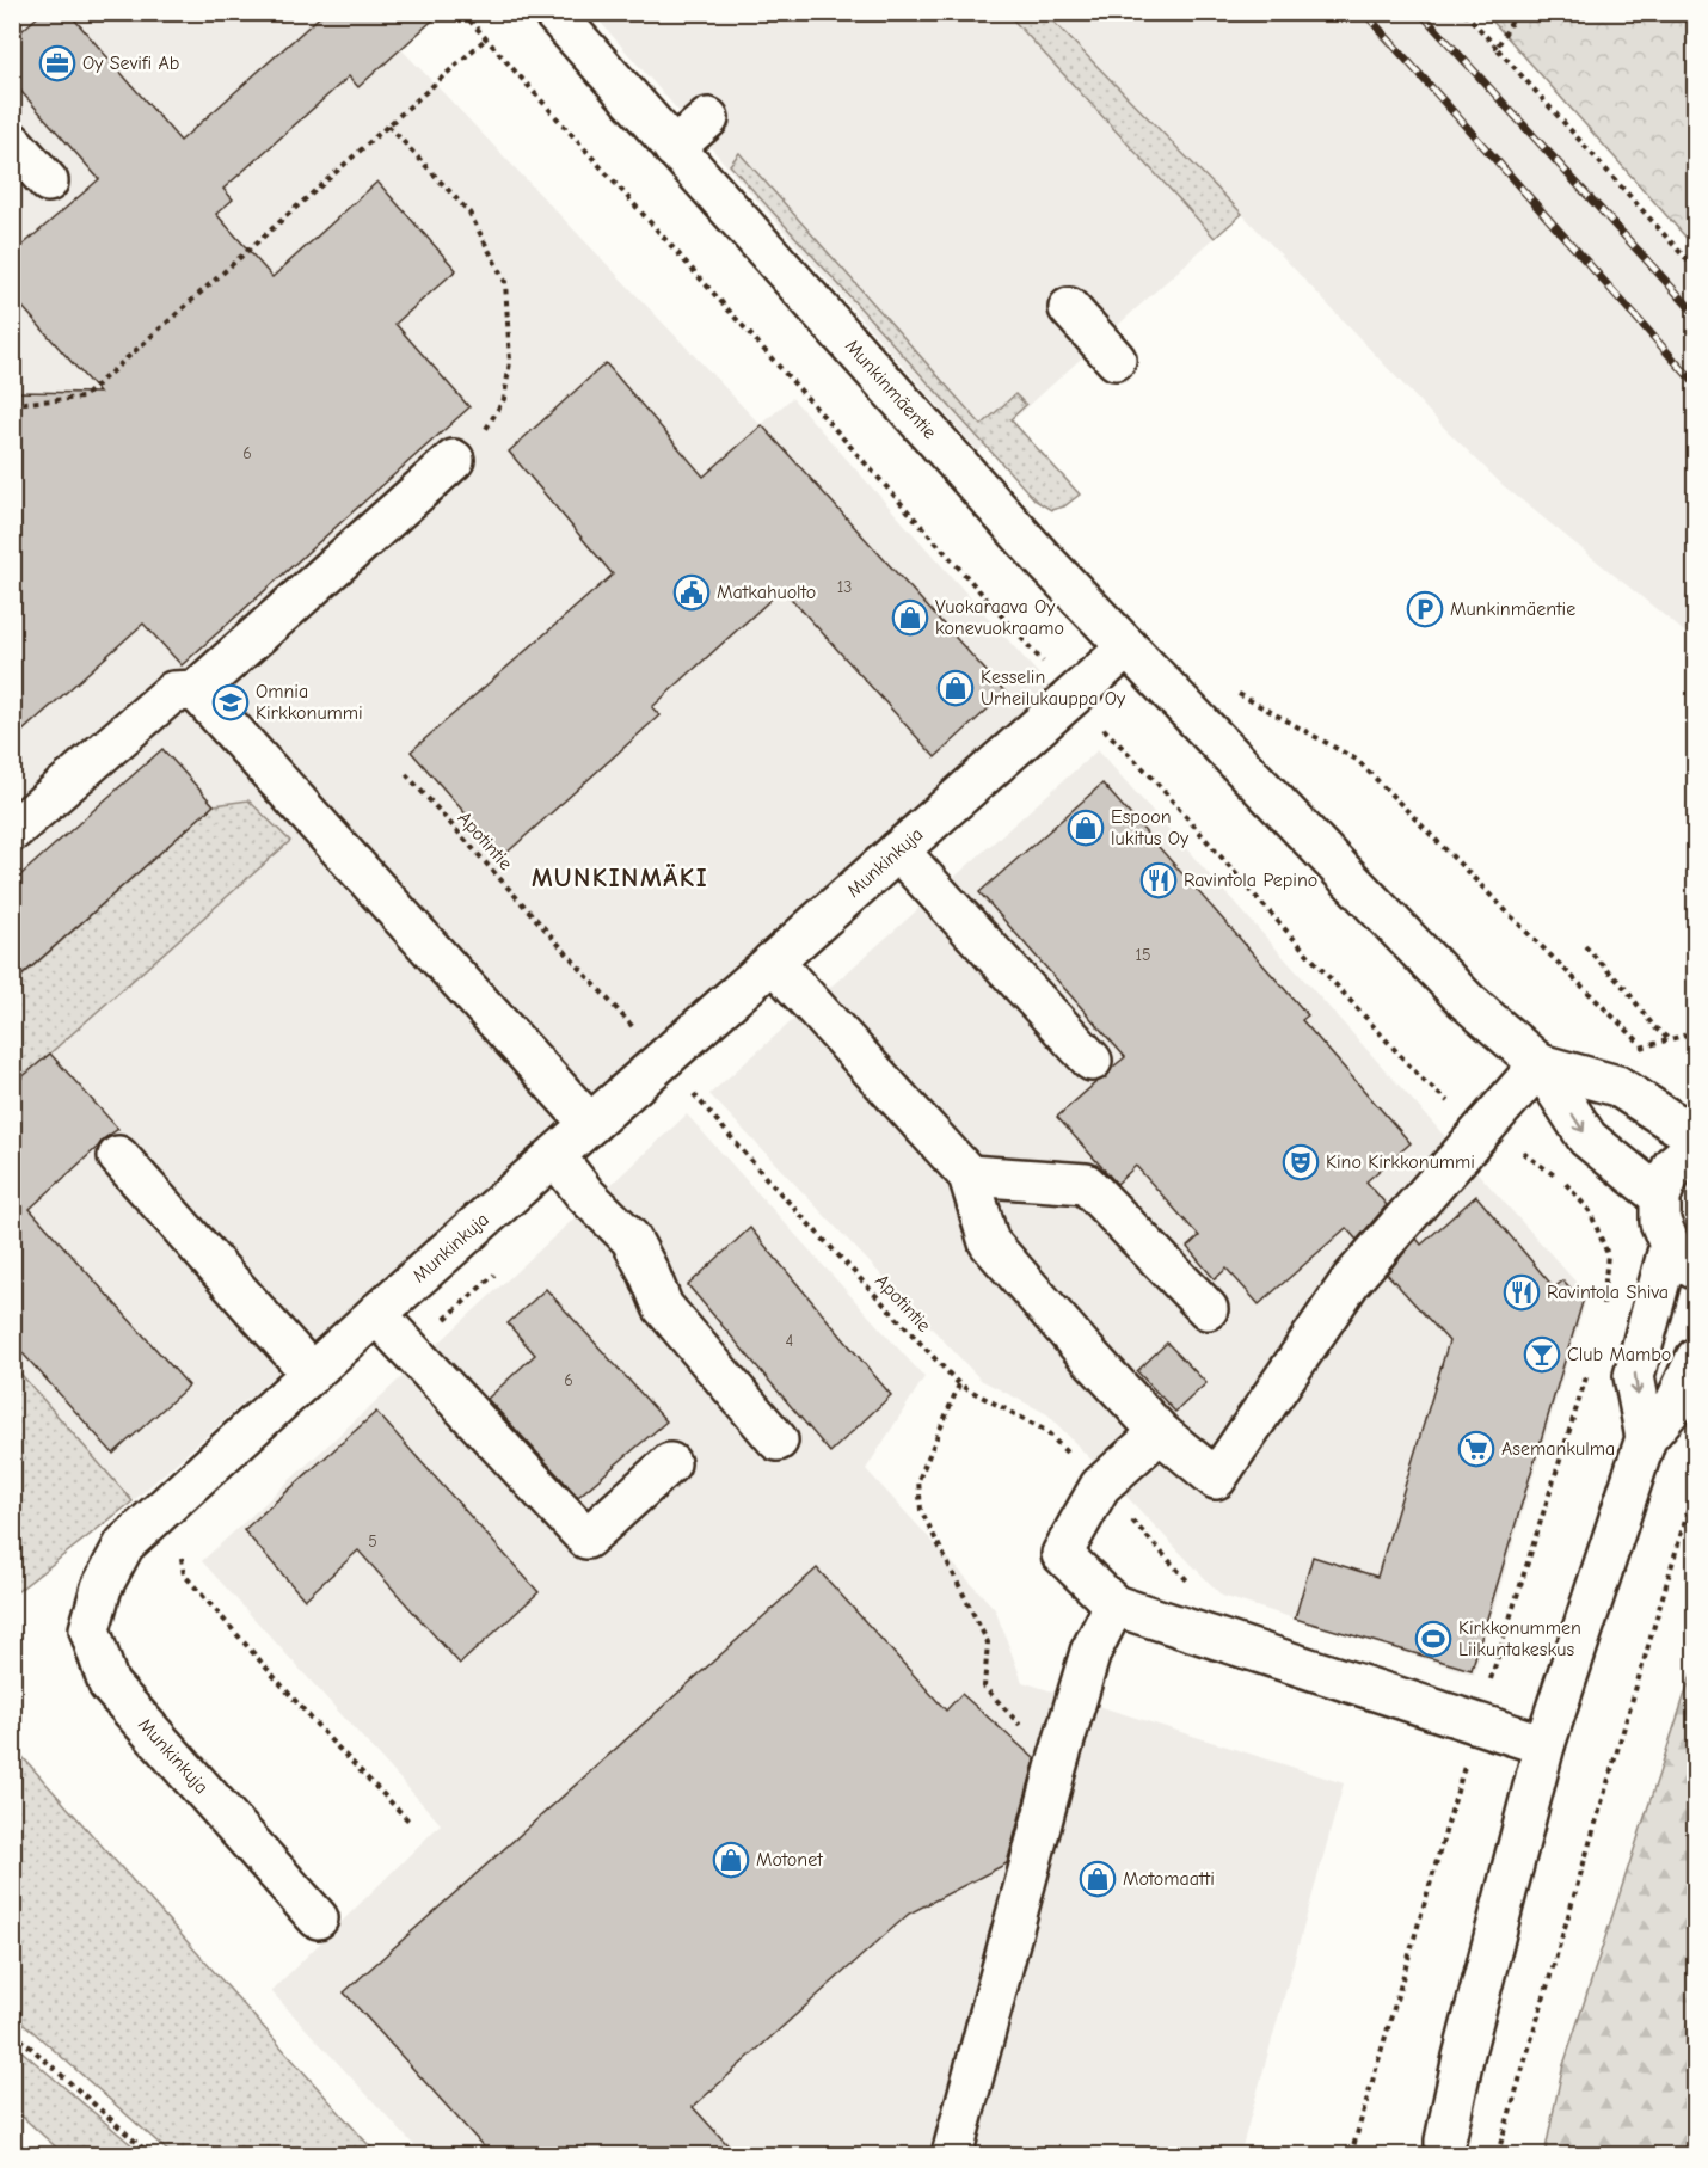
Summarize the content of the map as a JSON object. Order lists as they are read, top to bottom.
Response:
{
  "streets": {
    "street": ["Munkinmäentie", "Munkinkuja"],
    "path": ["Apotintie"]
  },
  "crossings": [
    ["Munkinmäentie", "Munkinkuja"],
    ["Apotintie", "Munkinkuja"]
  ],
  "districts": ["MUNKINMÄKI"],
  "places": {
    "office": ["Oy Sevifi Ab"],
    "public building": ["Matkahuolto"],
    "parking": ["Munkinmäentie"],
    "shop": [
      "Vuokaraava Oy konevuokraamo",
      "Kesselin Urheilukauppa Oy",
      "Espoon lukitus Oy",
      "Motonet",
      "Motomaatti"
    ],
    "school or university": ["Omnia Kirkkonummi"],
    "restaurant": ["Ravintola Pepino", "Ravintola Shiva"],
    "theatre": ["Kino Kirkkonummi"],
    "bar": ["Club Mambo"],
    "supermarket": ["Asemankulma"],
    "sports": ["Kirkkonummen Liikuntakeskus"]
  },
  "house_numbers": [
    "6",
    "13",
    "15",
    "4",
    "6",
    "5"
  ]
}
